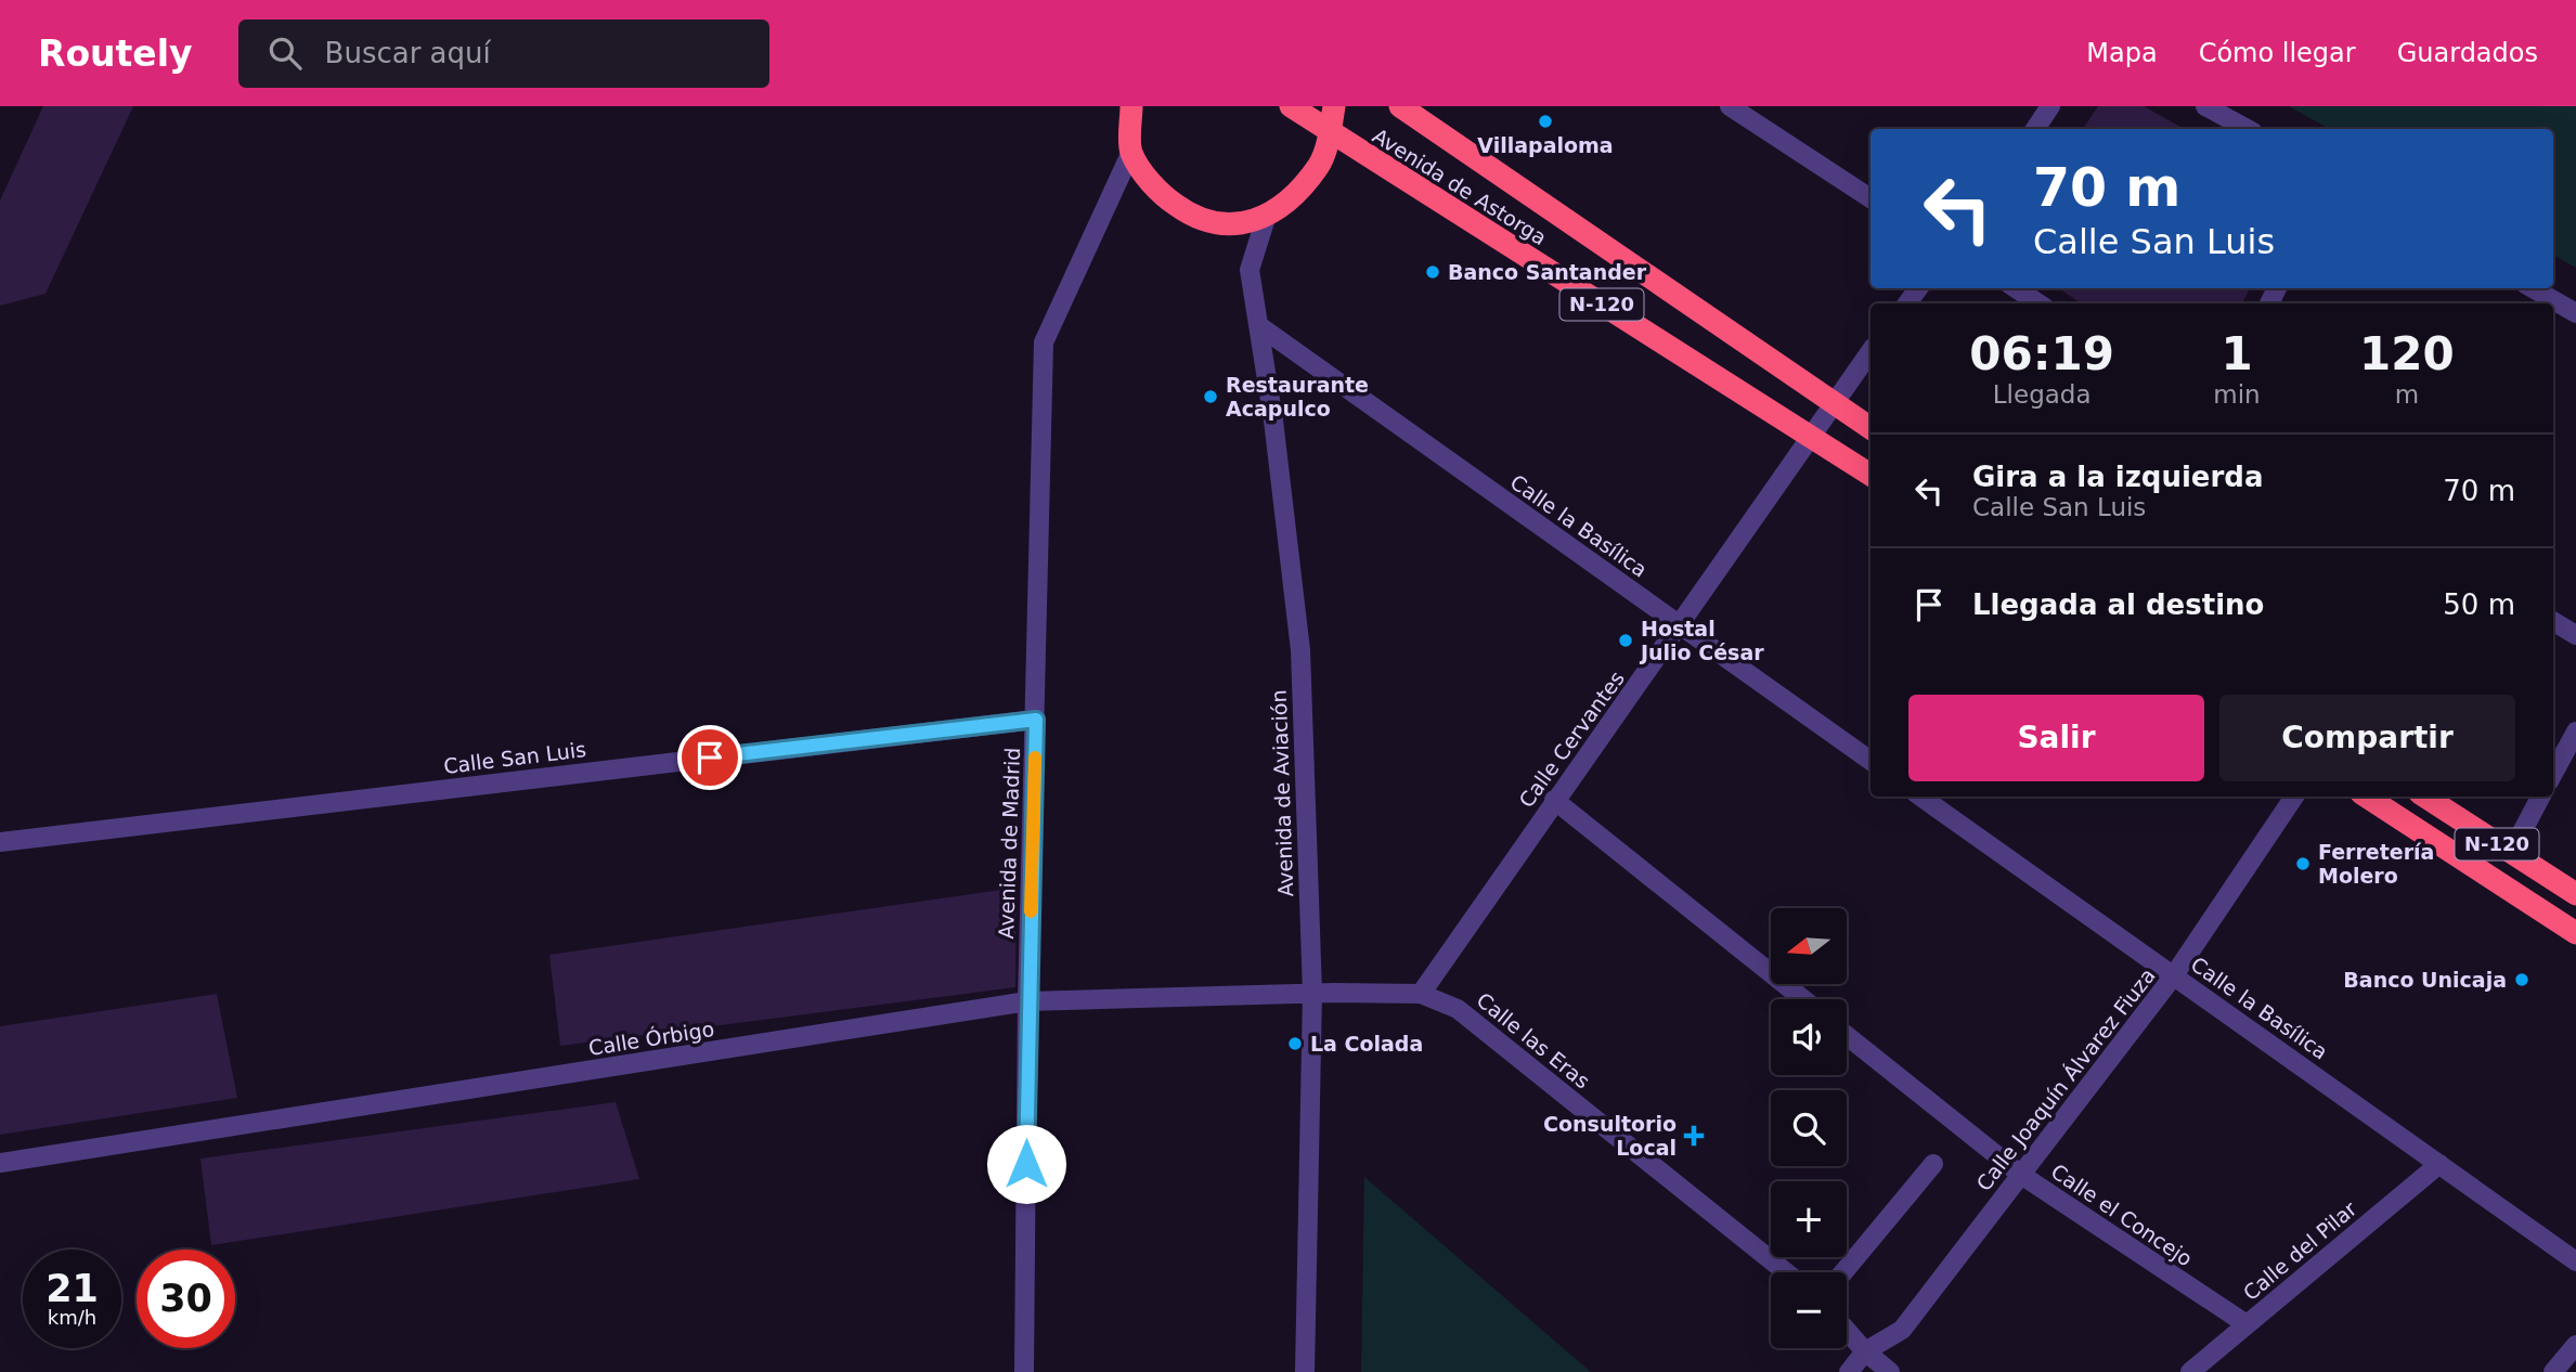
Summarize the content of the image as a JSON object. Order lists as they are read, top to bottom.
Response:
{
  "streets": {
    "highway": ["Avenida de Astorga", "N-120"],
    "street": [
      "Calle la Basílica",
      "Calle Cervantes",
      "Calle San Luis",
      "Avenida de Aviación",
      "Avenida de Madrid",
      "Calle Órbigo",
      "Calle las Eras",
      "Calle Joaquín Álvarez Fiuza",
      "Calle el Concejo",
      "Calle del Pilar"
    ]
  },
  "crossings": [
    ["Avenida de Astorga", "Calle Cervantes"],
    ["Calle la Basílica", "Calle Cervantes"],
    ["Calle la Basílica", "Avenida de Aviación"],
    ["Calle la Basílica", "Calle Joaquín Álvarez Fiuza"],
    ["Calle la Basílica", "Calle del Pilar"],
    ["Calle Cervantes", "Calle las Eras"],
    ["Calle San Luis", "Avenida de Madrid"],
    ["Avenida de Aviación", "Calle Órbigo"],
    ["Avenida de Aviación", "Calle las Eras"],
    ["Avenida de Madrid", "Calle Órbigo"],
    ["Calle Órbigo", "Calle las Eras"],
    ["Calle Joaquín Álvarez Fiuza", "Calle el Concejo"],
    ["Calle el Concejo", "Calle del Pilar"]
  ],
  "places": {
    "other": [
      "Villapaloma",
      "Banco Santander",
      "Restaurante Acapulco",
      "Hostal Julio César",
      "Ferretería Molero",
      "Banco Unicaja",
      "La Colada"
    ],
    "health": ["Consultorio Local"]
  },
  "north": "left",
  "page": {
    "header": "Routely",
    "search": "Buscar aquí",
    "nav": ["Mapa", "Cómo llegar", "Guardados"],
    "turn": ["70 m", "Calle San Luis"],
    "eta": [
      "06:19",
      "Llegada",
      "1",
      "min",
      "120",
      "m"
    ],
    "list": [
      {
        "name": "Gira a la izquierda",
        "note": "Calle San Luis",
        "value": "70 m"
      },
      {
        "name": "Llegada al destino",
        "value": "50 m"
      }
    ],
    "buttons": ["Salir", "Compartir"],
    "map_buttons": ["+", "−"],
    "speed": "21 km/h",
    "limit": "30"
  }
}
